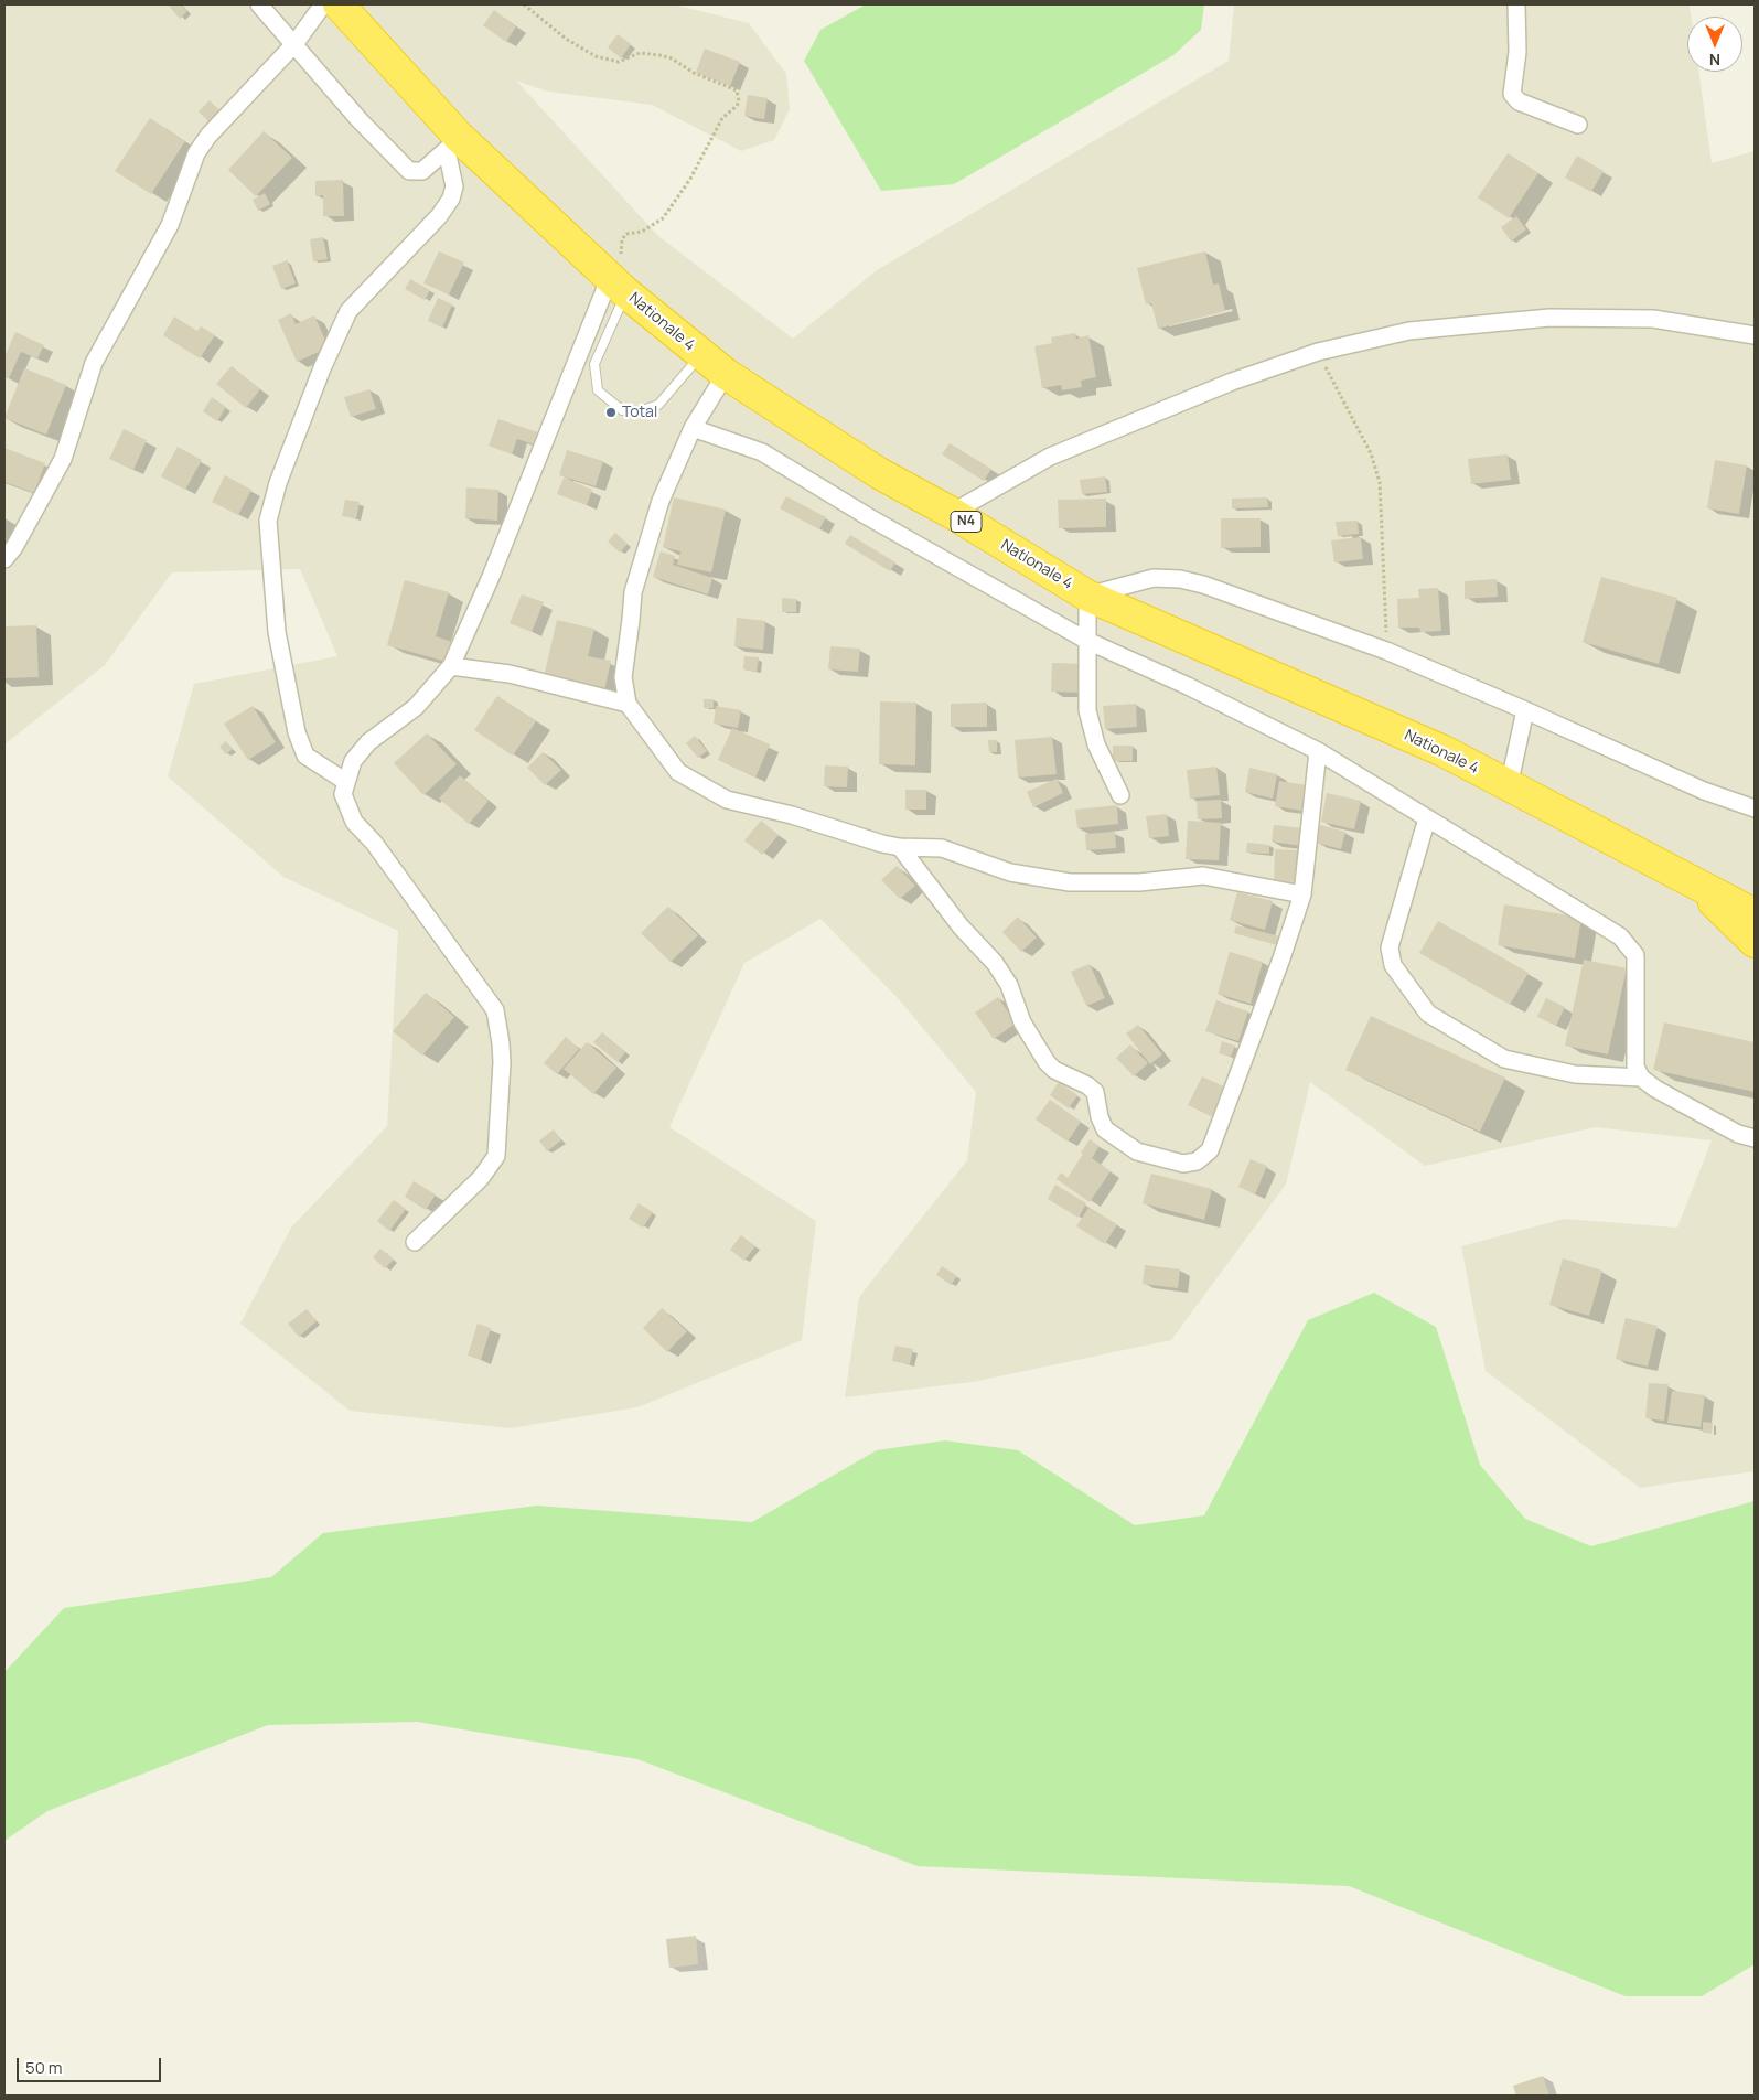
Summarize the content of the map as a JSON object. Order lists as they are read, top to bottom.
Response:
{
  "streets": {
    "highway": ["Nationale 4", "N4"]
  },
  "places": ["Total"],
  "scale_bar": "50 m",
  "north": "bottom"
}
